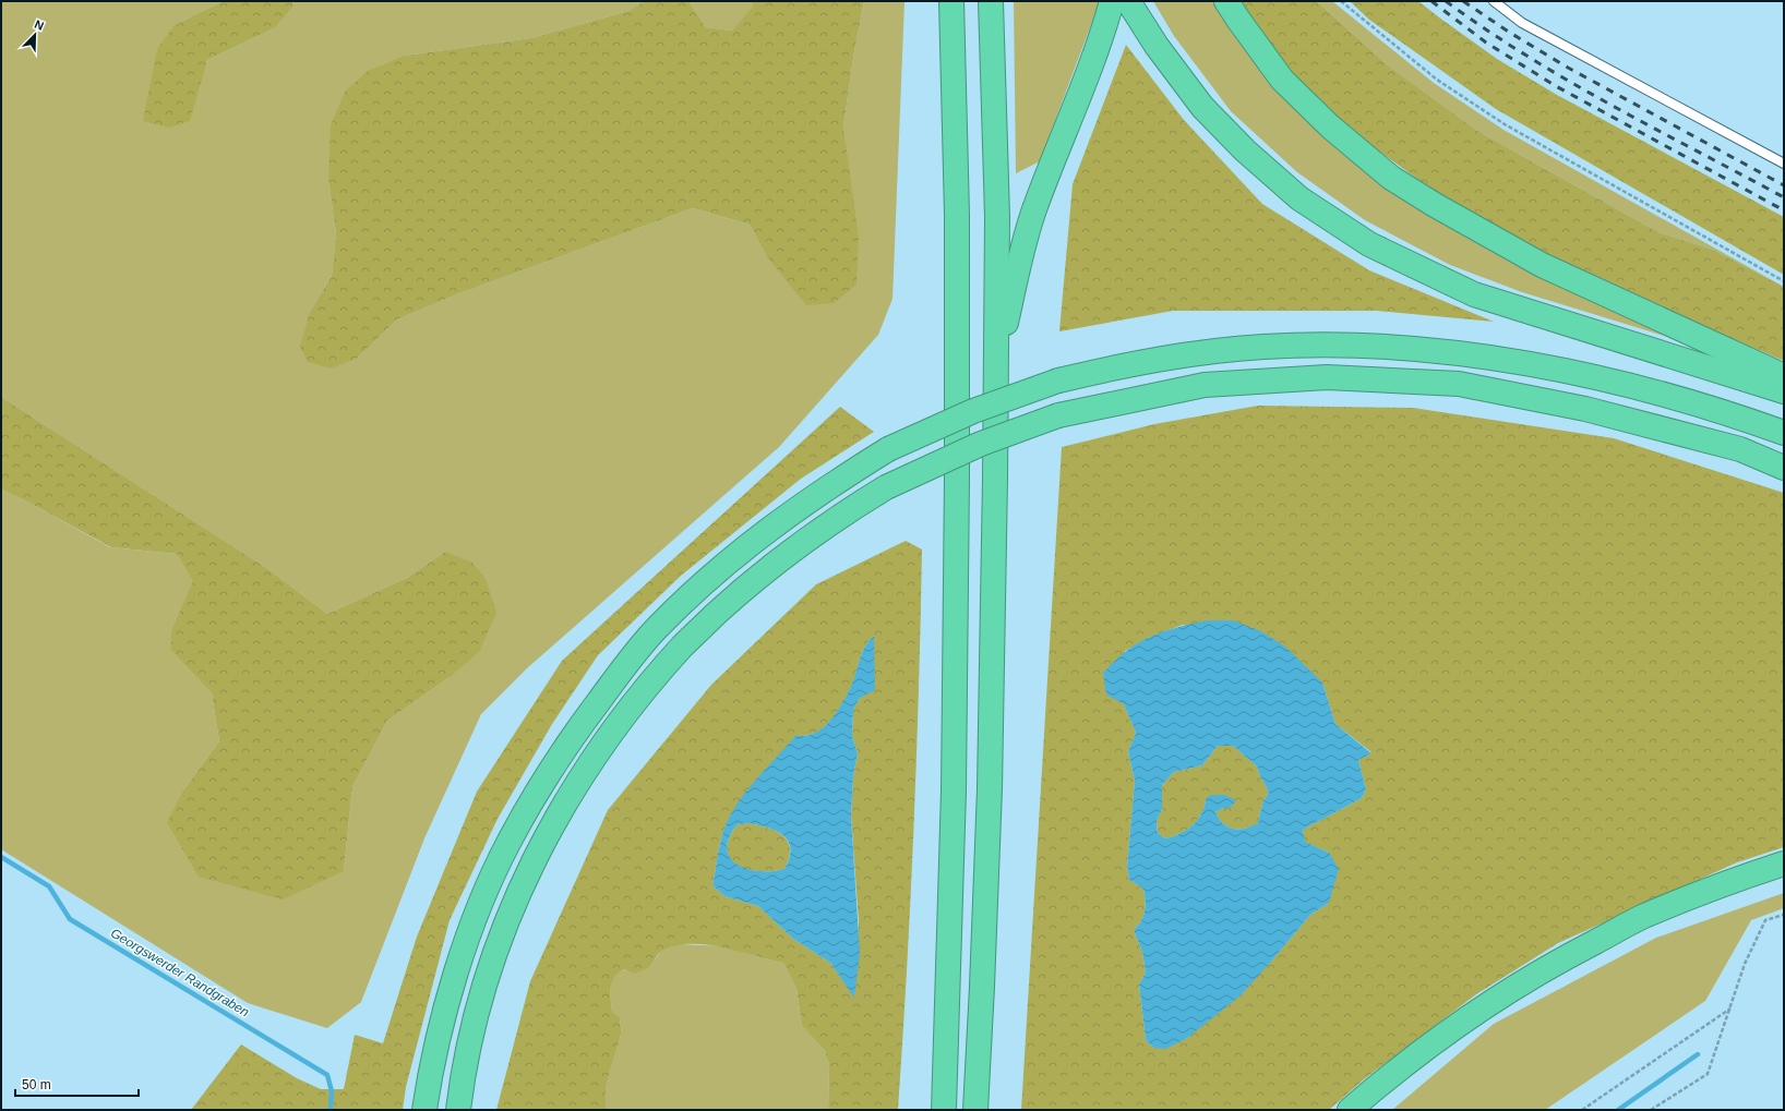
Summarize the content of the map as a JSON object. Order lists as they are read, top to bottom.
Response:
{
  "water": ["Georgswerder Randgraben"],
  "scale_bar": "50 m",
  "north": "top right"
}
